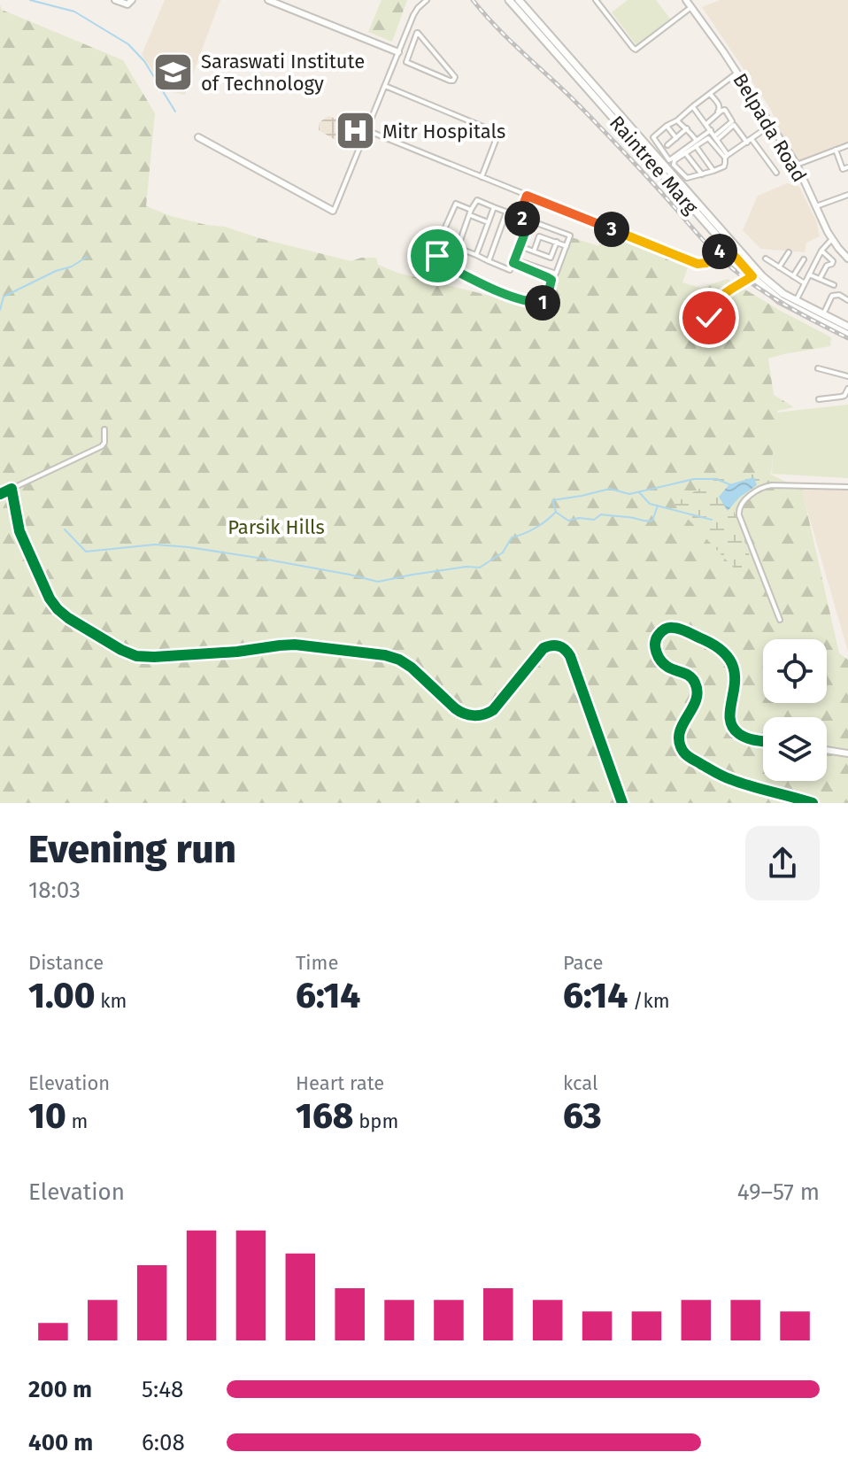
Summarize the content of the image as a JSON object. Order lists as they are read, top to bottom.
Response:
{
  "streets": {
    "main road": ["Raintree Marg"],
    "street": ["Belpada Road"]
  },
  "parks": ["Parsik Hills"],
  "places": {
    "school or university": ["Saraswati Institute of Technology"],
    "hospital": ["Mitr Hospitals"]
  },
  "page": {
    "pins": [
      "2",
      "3",
      "4",
      "1"
    ],
    "heading": ["Evening run", "18:03"],
    "stats": [
      ["Distance", "1.00 km"],
      ["Time", "6:14"],
      ["Pace", "6:14 /km"],
      ["Elevation", "10 m"],
      ["Heart rate", "168 bpm"],
      ["kcal", "63"]
    ],
    "chart": ["Elevation", "49–57 m"],
    "list": [
      {
        "name": "200 m",
        "note": "5:48"
      },
      {
        "name": "400 m",
        "note": "6:08"
      }
    ]
  }
}
